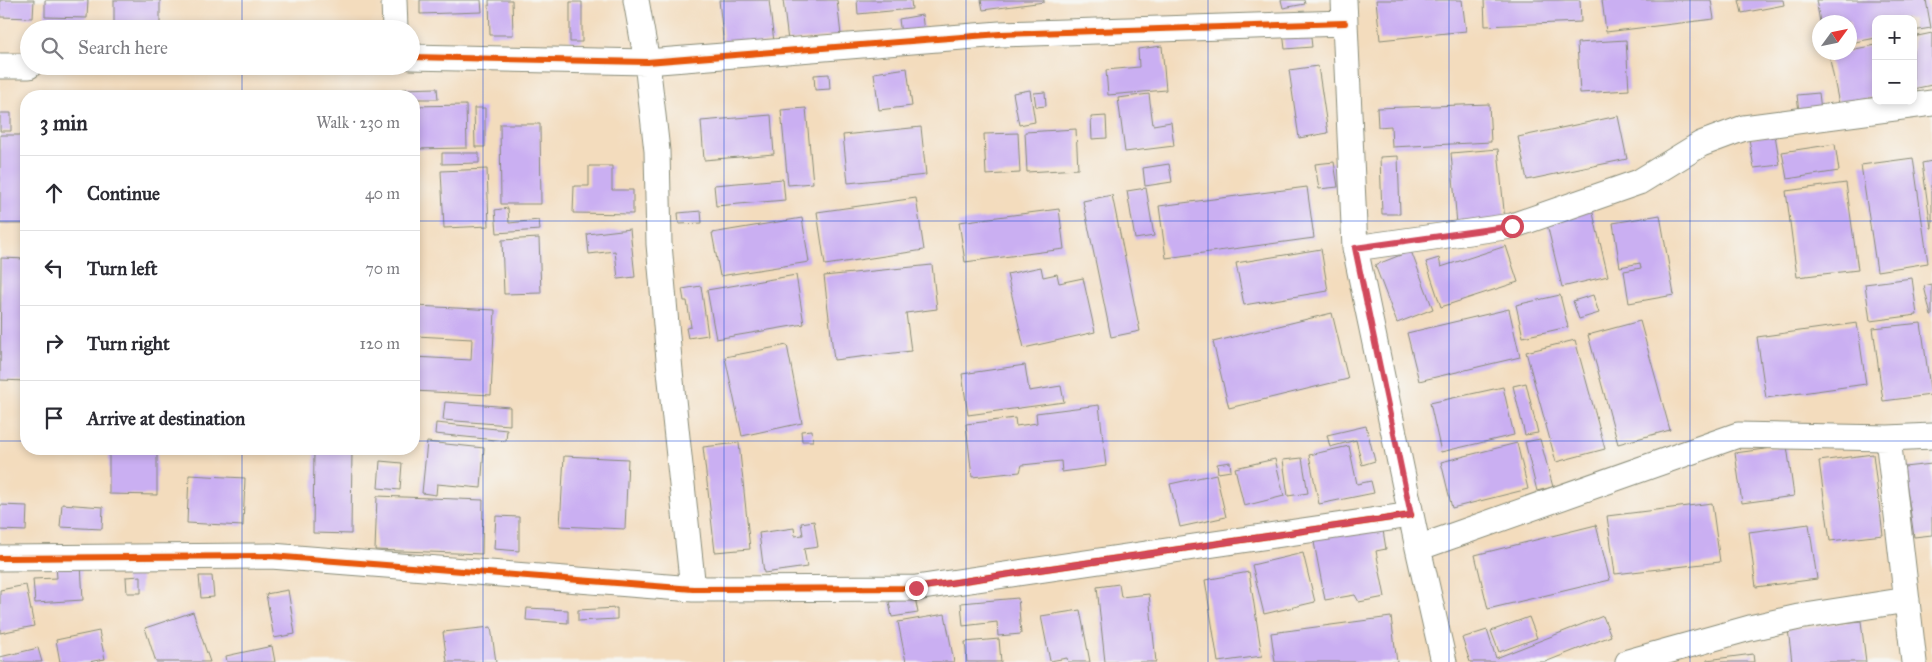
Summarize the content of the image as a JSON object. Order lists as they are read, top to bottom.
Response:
{
  "north": "top right",
  "page": {
    "map_buttons": ["+", "−"],
    "search": "Search here",
    "heading": ["3 min", "Walk · 230 m"],
    "list": [
      ["Continue", "40 m"],
      ["Turn left", "70 m"],
      ["Turn right", "120 m"],
      "Arrive at destination"
    ]
  }
}
